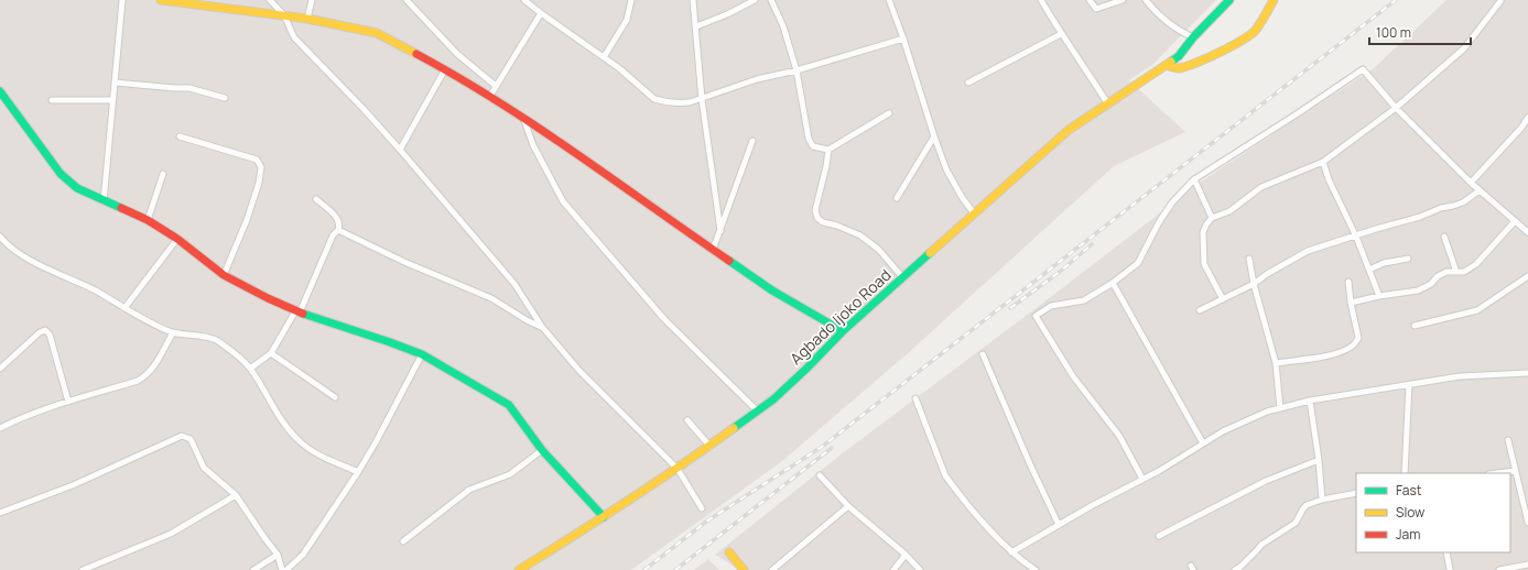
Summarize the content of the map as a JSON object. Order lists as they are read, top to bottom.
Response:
{
  "streets": {
    "street": ["Agbado Ijoko Road"]
  },
  "legend": ["Fast", "Slow", "Jam"],
  "scale_bar": "100 m"
}
